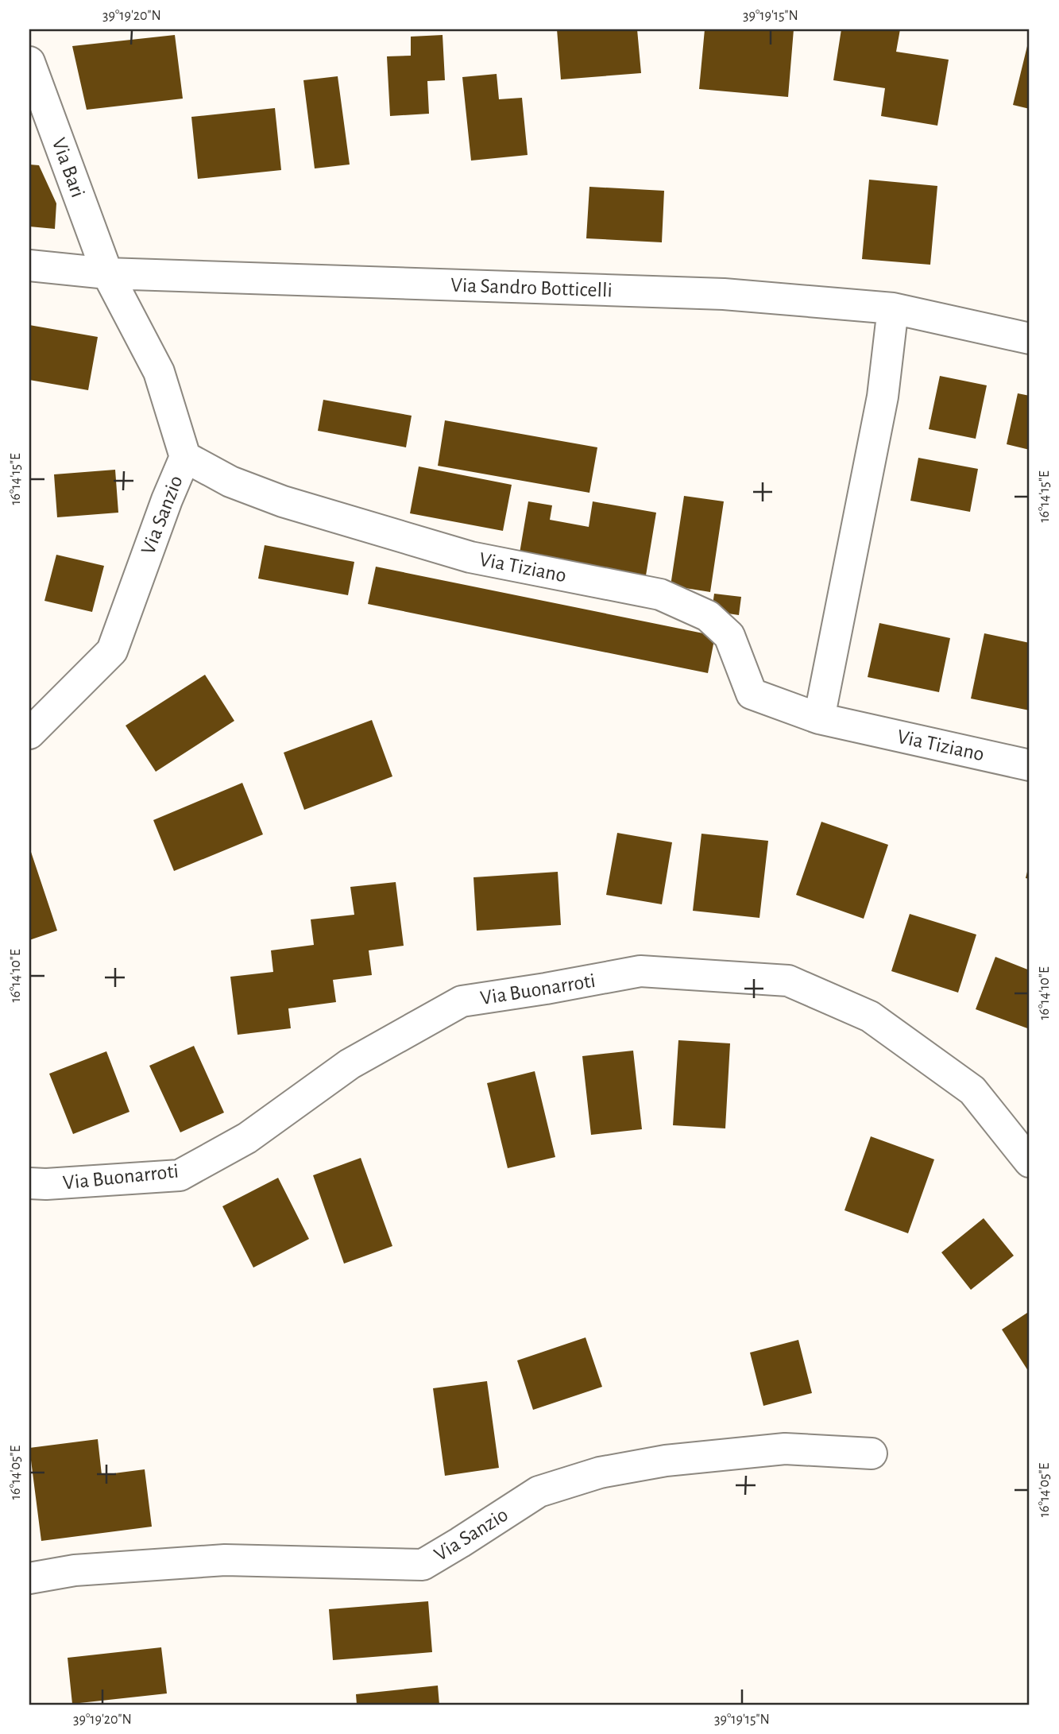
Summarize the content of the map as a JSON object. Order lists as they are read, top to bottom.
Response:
{
  "streets": {
    "street": [
      "Via Bari",
      "Via Sandro Botticelli",
      "Via Sanzio",
      "Via Tiziano",
      "Via Buonarroti"
    ]
  },
  "crossings": [
    ["Via Bari", "Via Sandro Botticelli"],
    ["Via Bari", "Via Sanzio"],
    ["Via Sandro Botticelli", "Via Sanzio"],
    ["Via Sanzio", "Via Tiziano"]
  ],
  "coordinates": [
    "39°19'20\"N",
    "39°19'15\"N",
    "16°14'15\"E",
    "16°14'10\"E",
    "16°14'05\"E"
  ]
}
